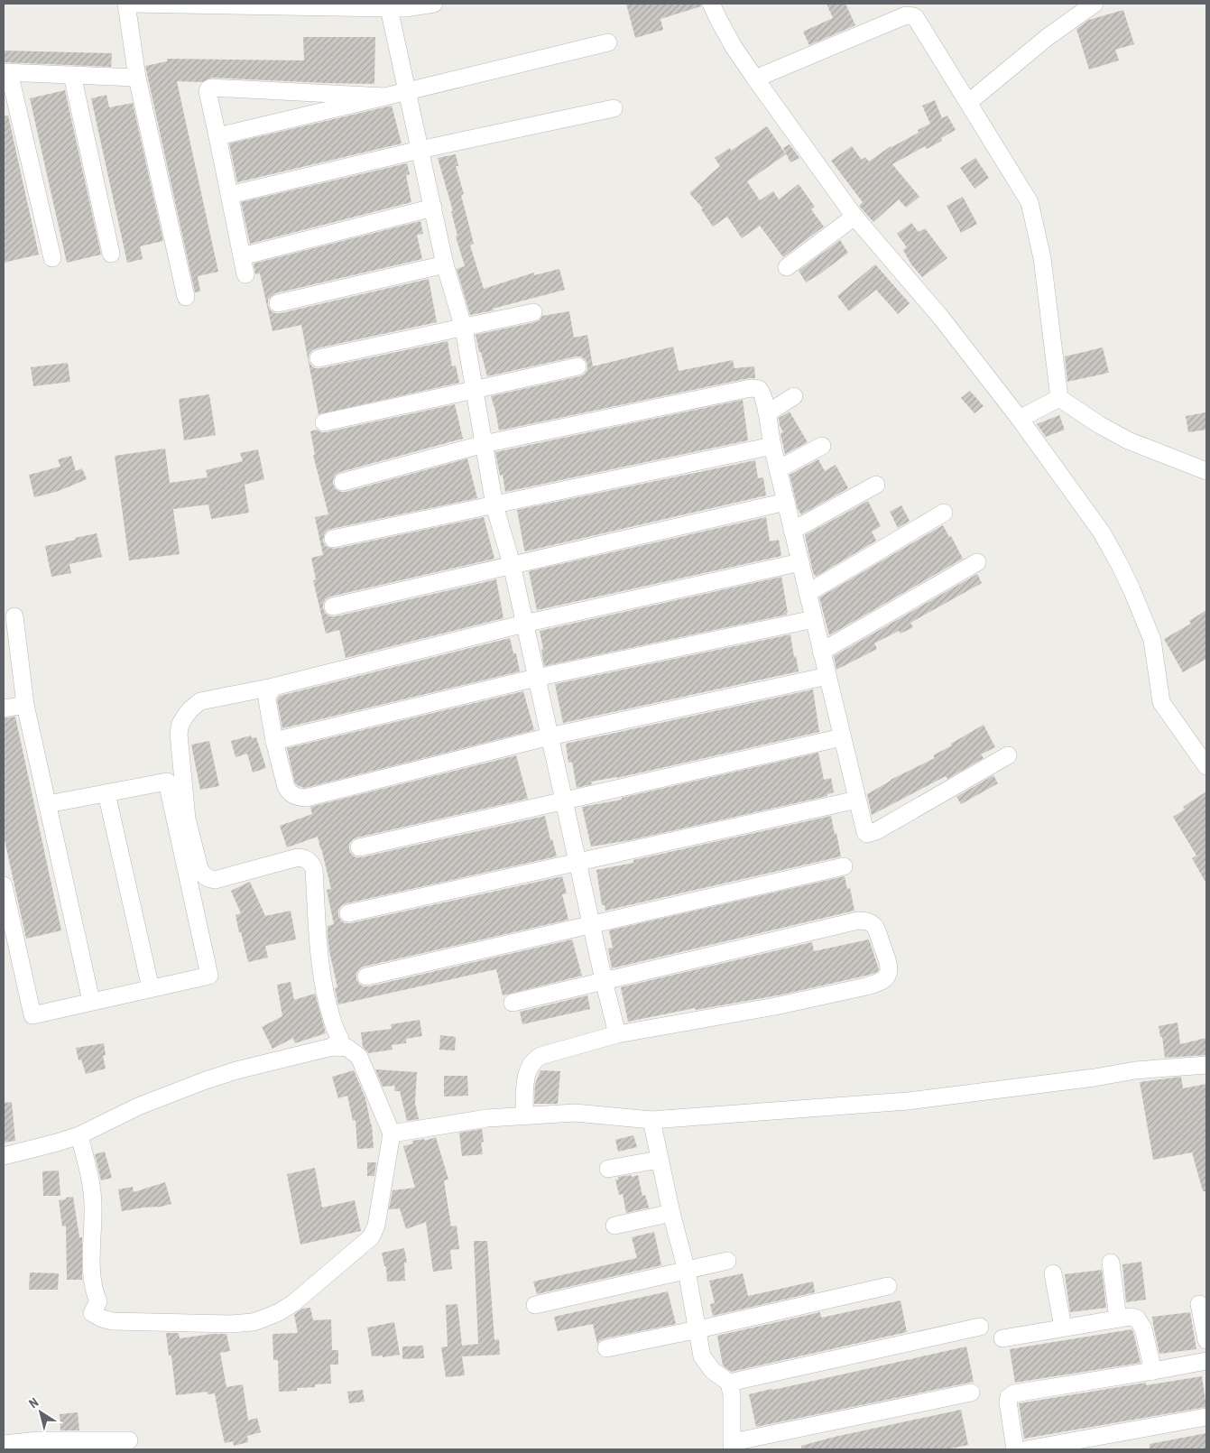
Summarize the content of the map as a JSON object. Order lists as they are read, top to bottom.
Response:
{
  "north": "top left"
}
